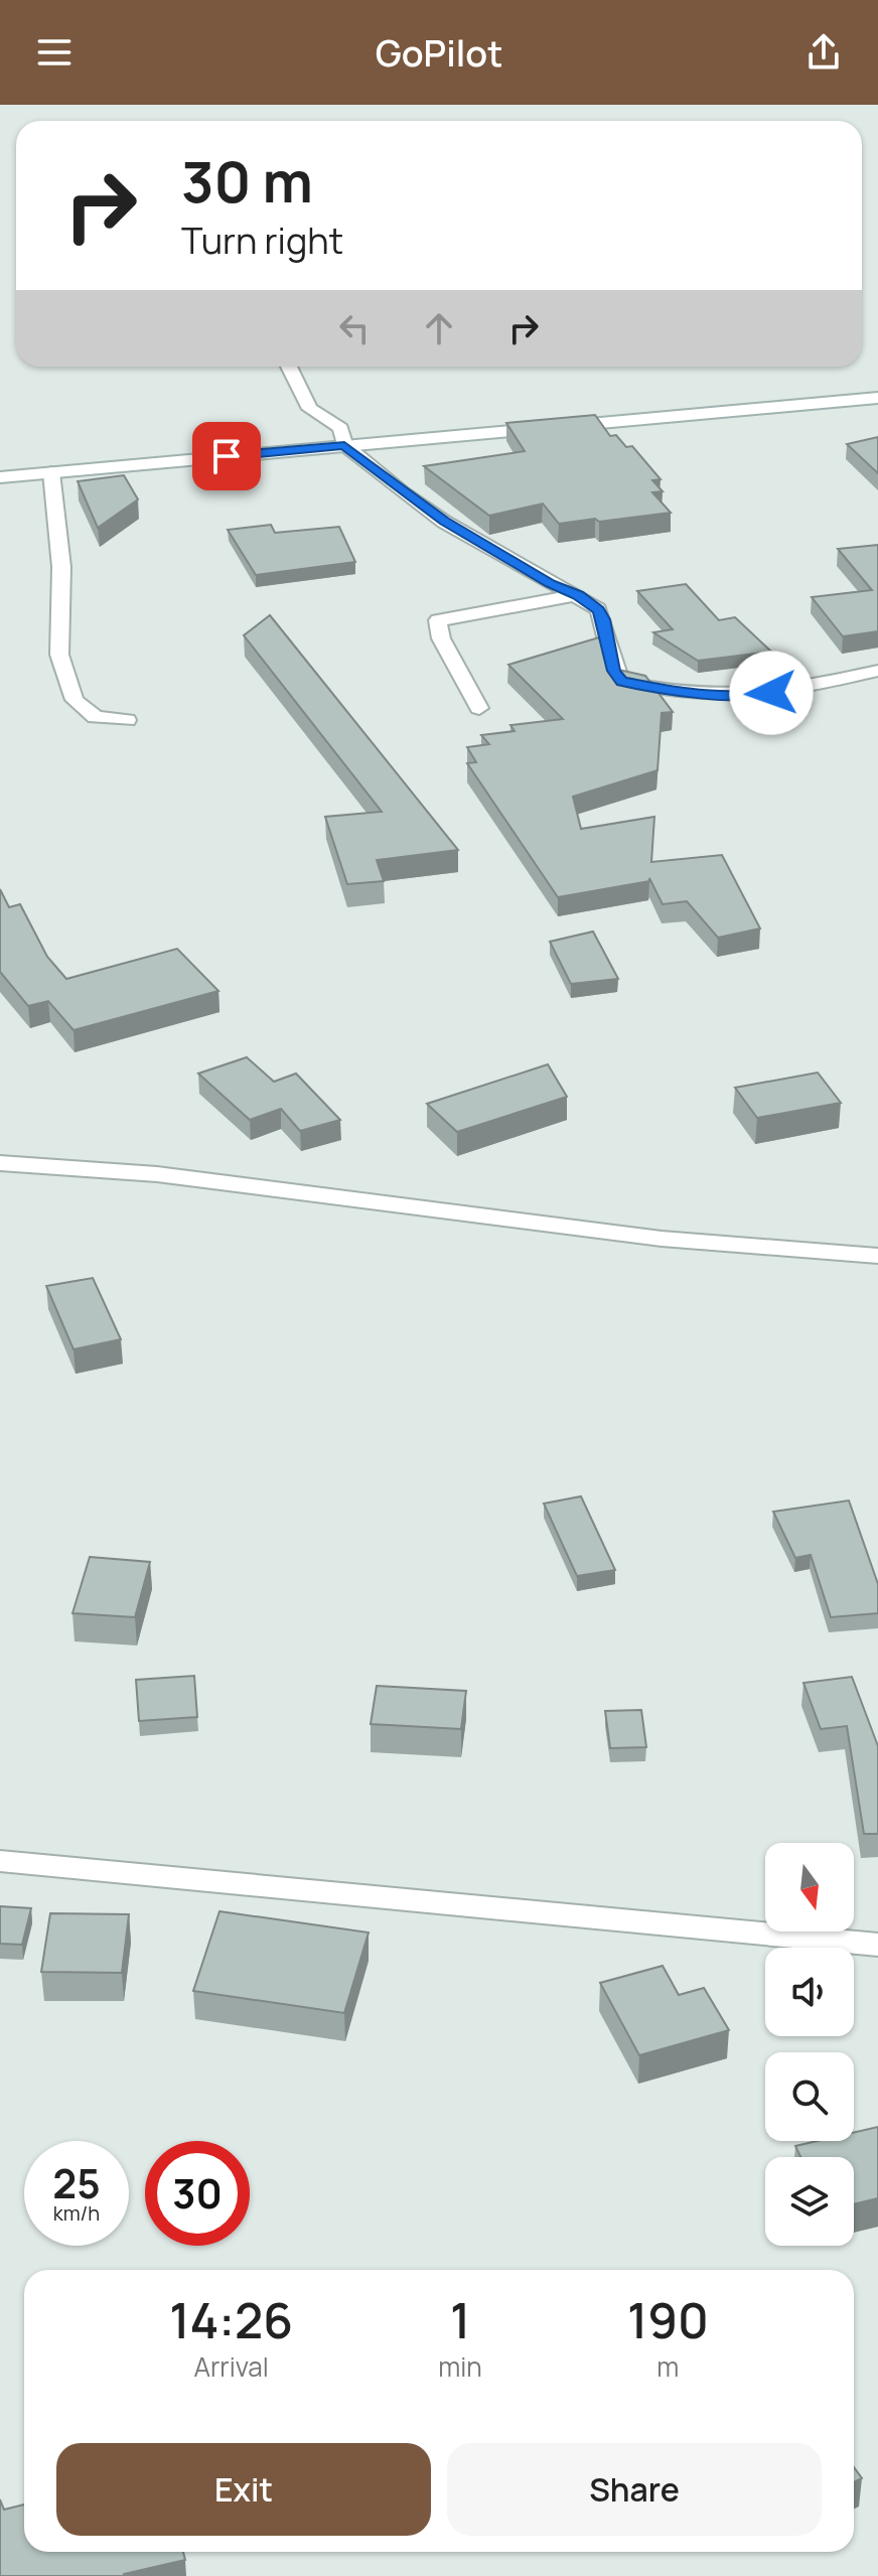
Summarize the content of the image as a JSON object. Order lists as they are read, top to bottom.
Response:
{
  "north": "bottom",
  "page": {
    "header": "GoPilot",
    "turn": ["30 m", "Turn right"],
    "speed": "25 km/h",
    "limit": "30",
    "eta": [
      "14:26",
      "Arrival",
      "1",
      "min",
      "190",
      "m"
    ],
    "buttons": ["Exit", "Share"]
  }
}
